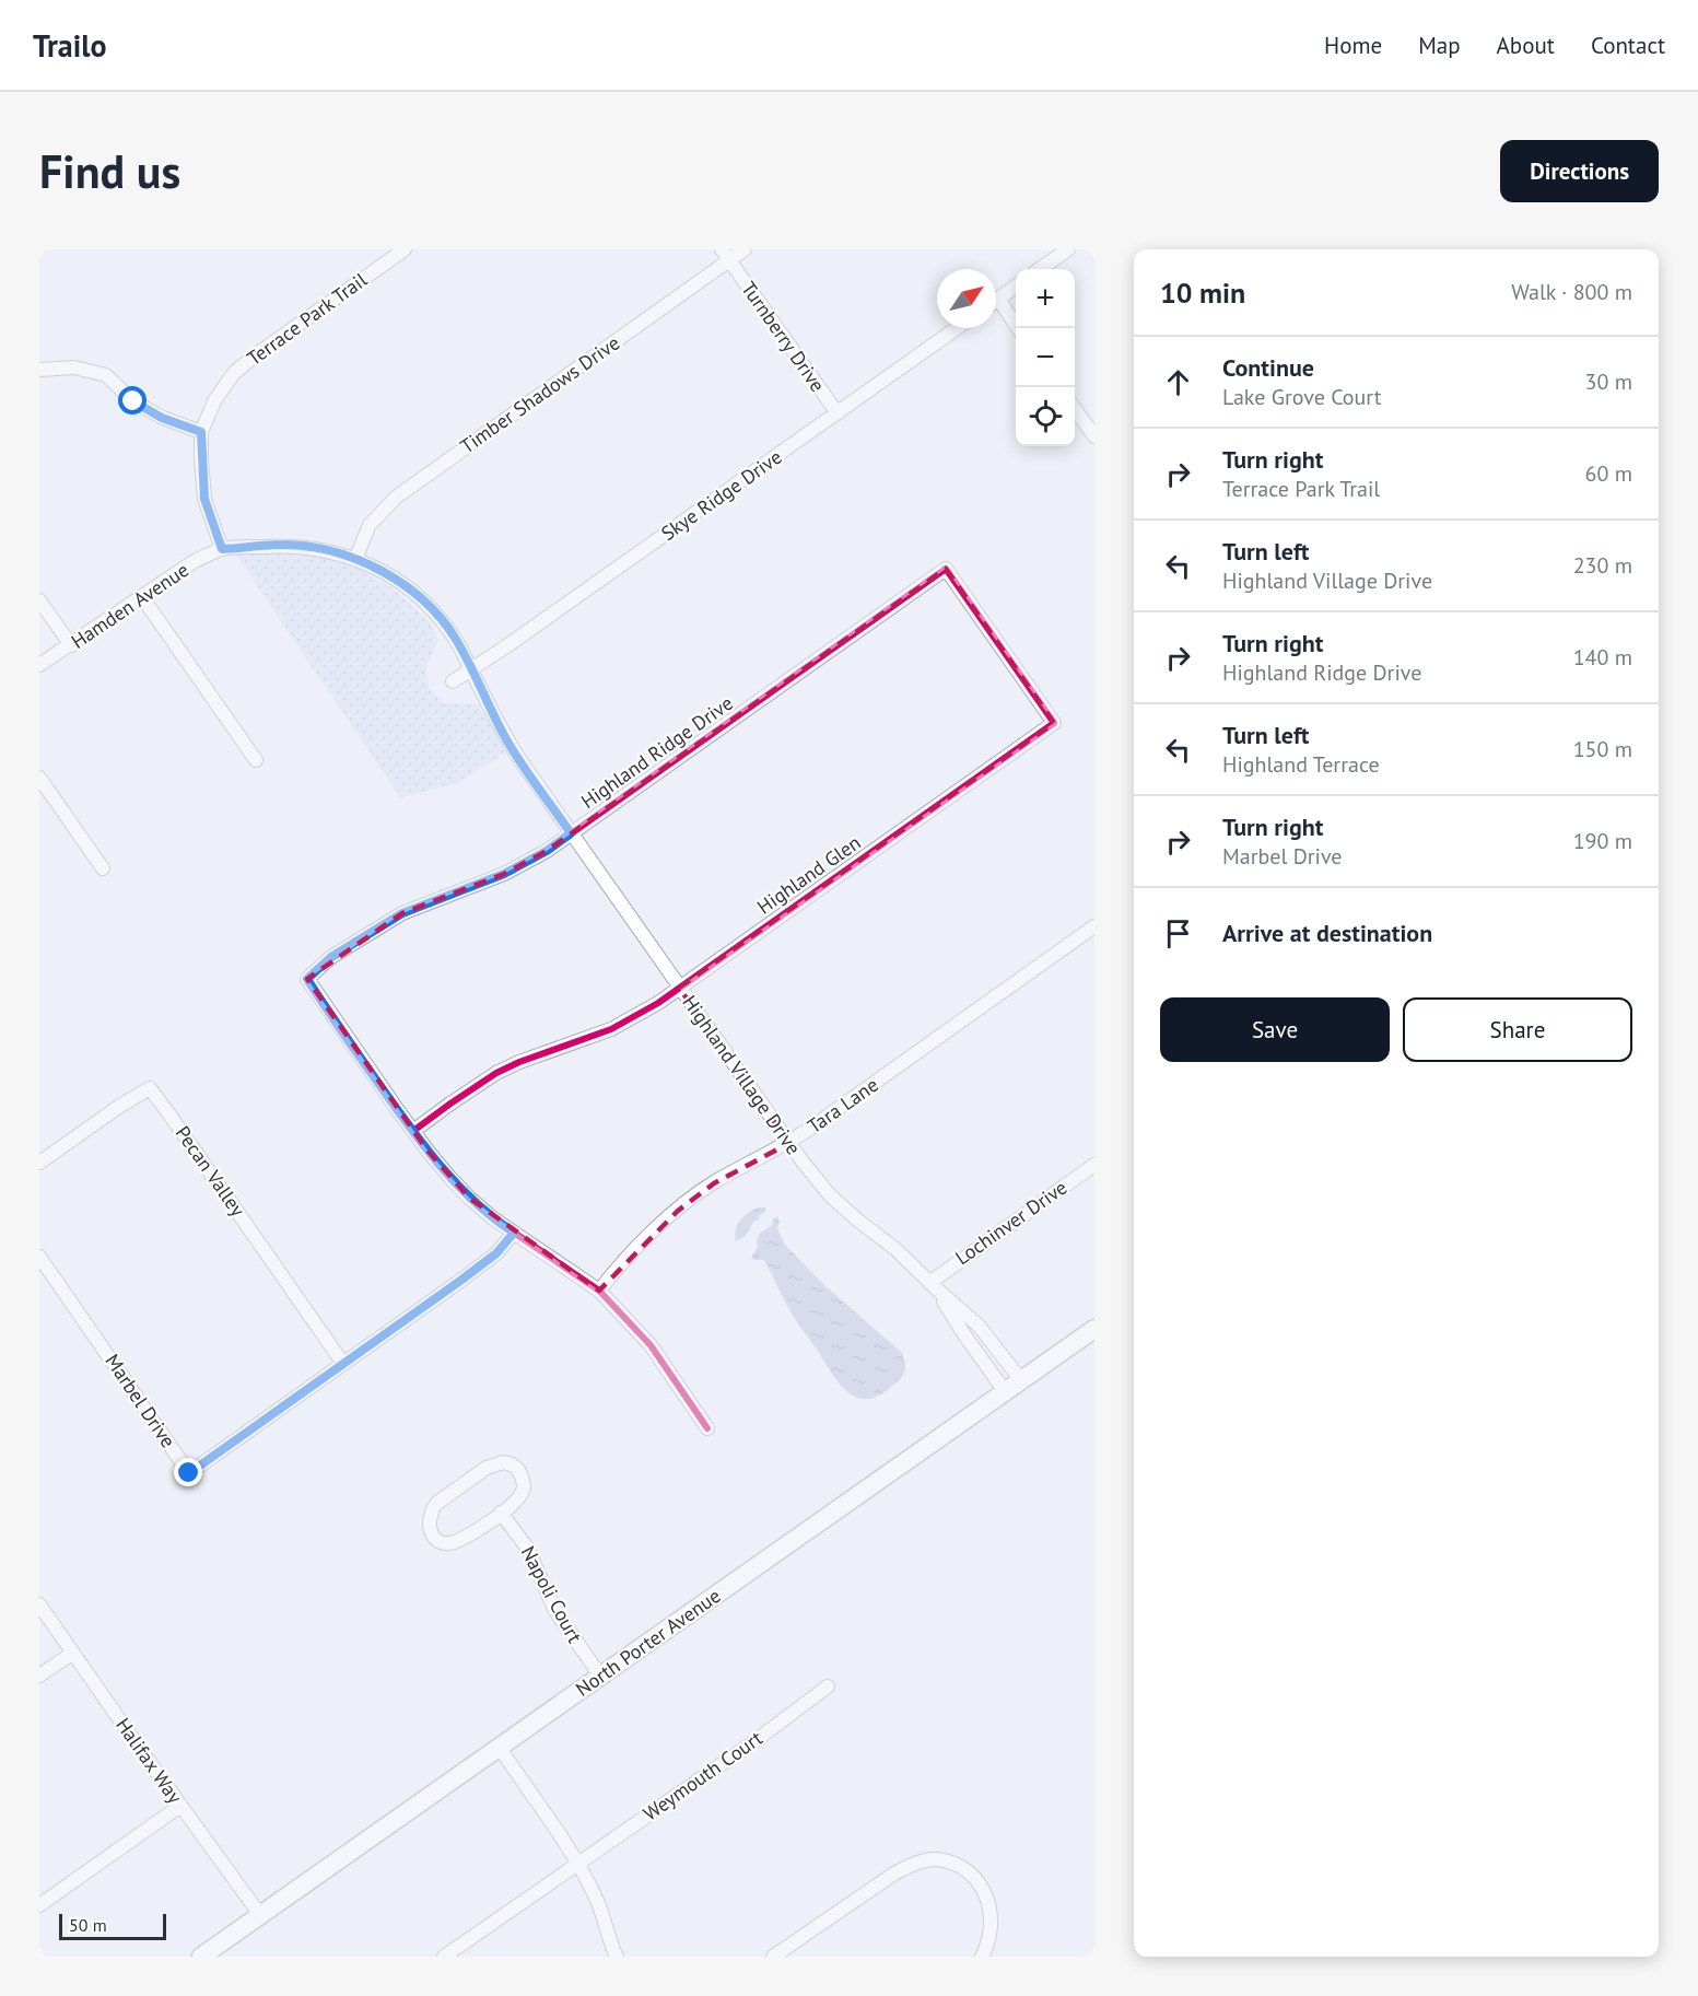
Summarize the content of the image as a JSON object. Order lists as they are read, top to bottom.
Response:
{
  "streets": {
    "main road": ["North Porter Avenue"],
    "street": [
      "Terrace Park Trail",
      "Turnberry Drive",
      "Timber Shadows Drive",
      "Skye Ridge Drive",
      "Hamden Avenue",
      "Highland Ridge Drive",
      "Highland Glen",
      "Highland Village Drive",
      "Tara Lane",
      "Pecan Valley",
      "Lochinver Drive",
      "Marbel Drive",
      "Napoli Court",
      "Halifax Way",
      "Weymouth Court"
    ]
  },
  "crossings": [
    ["Terrace Park Trail", "Hamden Avenue"],
    ["Terrace Park Trail", "Highland Village Drive"],
    ["Turnberry Drive", "Timber Shadows Drive"],
    ["Turnberry Drive", "Skye Ridge Drive"],
    ["Timber Shadows Drive", "Highland Village Drive"],
    ["Skye Ridge Drive", "Highland Village Drive"],
    ["Hamden Avenue", "Highland Village Drive"],
    ["Highland Ridge Drive", "Highland Glen"],
    ["Highland Ridge Drive", "Highland Village Drive"],
    ["Highland Glen", "Highland Village Drive"],
    ["Highland Village Drive", "Tara Lane"],
    ["Highland Village Drive", "Lochinver Drive"],
    ["Highland Village Drive", "North Porter Avenue"],
    ["Pecan Valley", "Marbel Drive"],
    ["Napoli Court", "North Porter Avenue"],
    ["North Porter Avenue", "Halifax Way"]
  ],
  "scale_bar": "50 m",
  "north": "top right",
  "page": {
    "header": "Trailo",
    "nav": [
      "Home",
      "Map",
      "About",
      "Contact"
    ],
    "buttons": [
      "Directions",
      ["Save", "Share"]
    ],
    "title": "Find us",
    "heading": ["10 min", "Walk · 800 m"],
    "map_buttons": ["+", "−"],
    "list": [
      ["Continue", "Lake Grove Court", "30 m"],
      ["Turn right", "Terrace Park Trail", "60 m"],
      ["Turn left", "Highland Village Drive", "230 m"],
      ["Turn right", "Highland Ridge Drive", "140 m"],
      ["Turn left", "Highland Terrace", "150 m"],
      ["Turn right", "Marbel Drive", "190 m"],
      "Arrive at destination"
    ],
    "scale": "50 m"
  }
}
